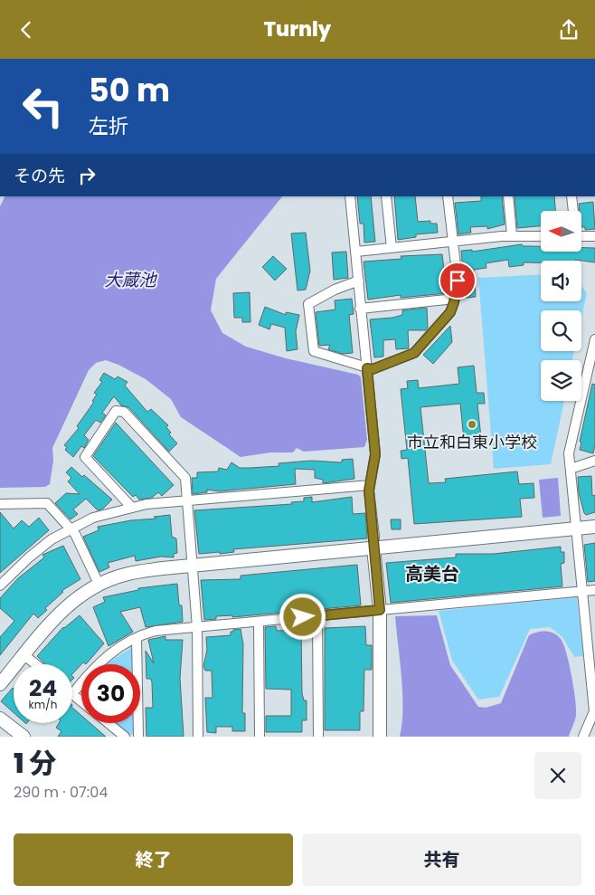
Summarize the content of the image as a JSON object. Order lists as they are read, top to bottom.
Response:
{
  "districts": ["高美台"],
  "water": ["大蔵池"],
  "places": ["市立和白東小学校"],
  "north": "left",
  "page": {
    "header": "Turnly",
    "turn": ["50 m", "左折"],
    "then": "その先",
    "speed": "24 km/h",
    "limit": "30",
    "heading": ["1 分", "290 m · 07:04"],
    "buttons": ["終了", "共有"]
  }
}
